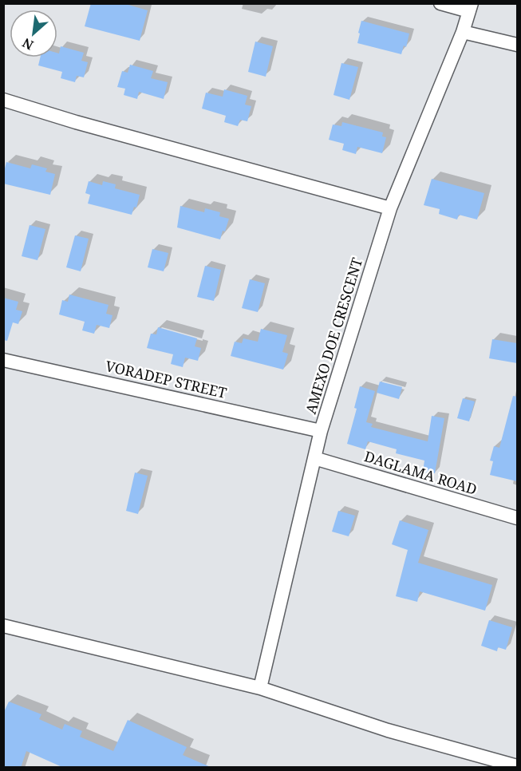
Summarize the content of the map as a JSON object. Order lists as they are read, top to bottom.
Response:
{
  "streets": {
    "street": ["AMEXO DOE CRESCENT", "VORADEP STREET", "DAGLAMA ROAD"]
  },
  "crossings": [
    ["AMEXO DOE CRESCENT", "VORADEP STREET"],
    ["AMEXO DOE CRESCENT", "DAGLAMA ROAD"]
  ],
  "north": "bottom left"
}
